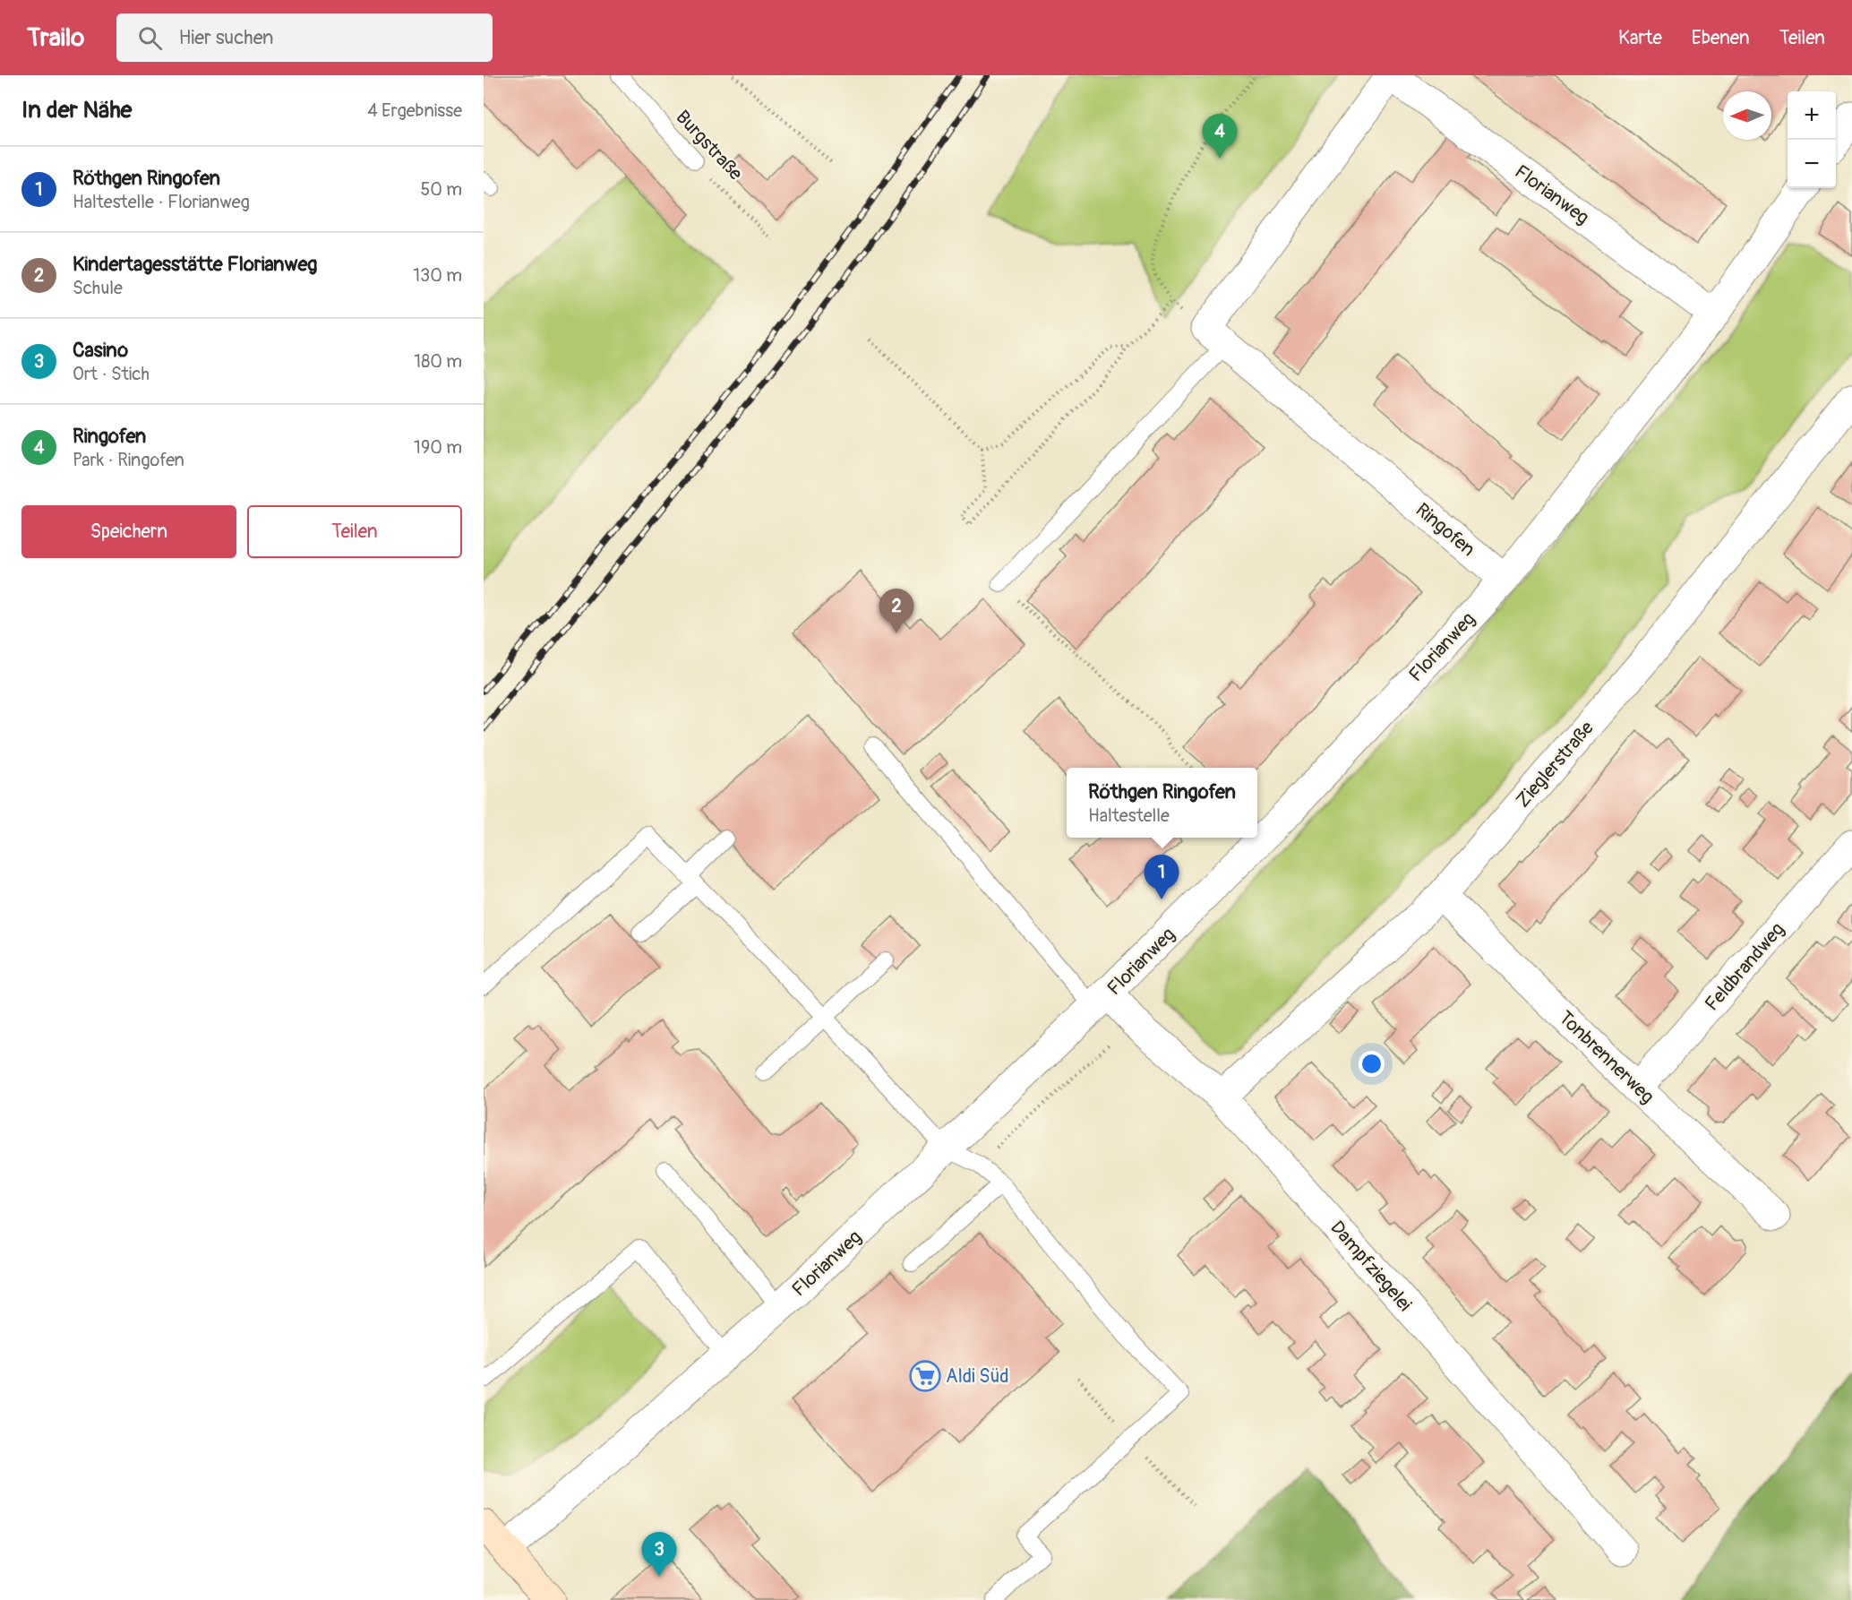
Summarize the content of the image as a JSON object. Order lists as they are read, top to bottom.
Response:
{
  "streets": {
    "street": [
      "Florianweg",
      "Ringofen",
      "Zieglerstraße",
      "Feldbrandweg",
      "Tonbrennerweg",
      "Dampfziegelei"
    ],
    "lane": ["Burgstraße"]
  },
  "crossings": [
    ["Florianweg", "Ringofen"],
    ["Florianweg", "Dampfziegelei"],
    ["Zieglerstraße", "Tonbrennerweg"],
    ["Zieglerstraße", "Dampfziegelei"],
    ["Feldbrandweg", "Tonbrennerweg"]
  ],
  "places": {
    "supermarket": ["Aldi Süd"]
  },
  "north": "left",
  "page": {
    "header": "Trailo",
    "search": "Hier suchen",
    "nav": ["Karte", "Ebenen", "Teilen"],
    "heading": ["In der Nähe", "4 Ergebnisse"],
    "map_buttons": ["+", "−"],
    "pins": [
      "4",
      "2",
      "1",
      "3"
    ],
    "list": [
      {
        "mark": "1",
        "name": "Röthgen Ringofen",
        "note": "Haltestelle · Florianweg",
        "value": "50 m"
      },
      {
        "mark": "2",
        "name": "Kindertagesstätte Florianweg",
        "note": "Schule",
        "value": "130 m"
      },
      {
        "mark": "3",
        "name": "Casino",
        "note": "Ort · Stich",
        "value": "180 m"
      },
      {
        "mark": "4",
        "name": "Ringofen",
        "note": "Park · Ringofen",
        "value": "190 m"
      }
    ],
    "buttons": ["Speichern", "Teilen"],
    "popup": ["Röthgen Ringofen", "Haltestelle"]
  }
}
